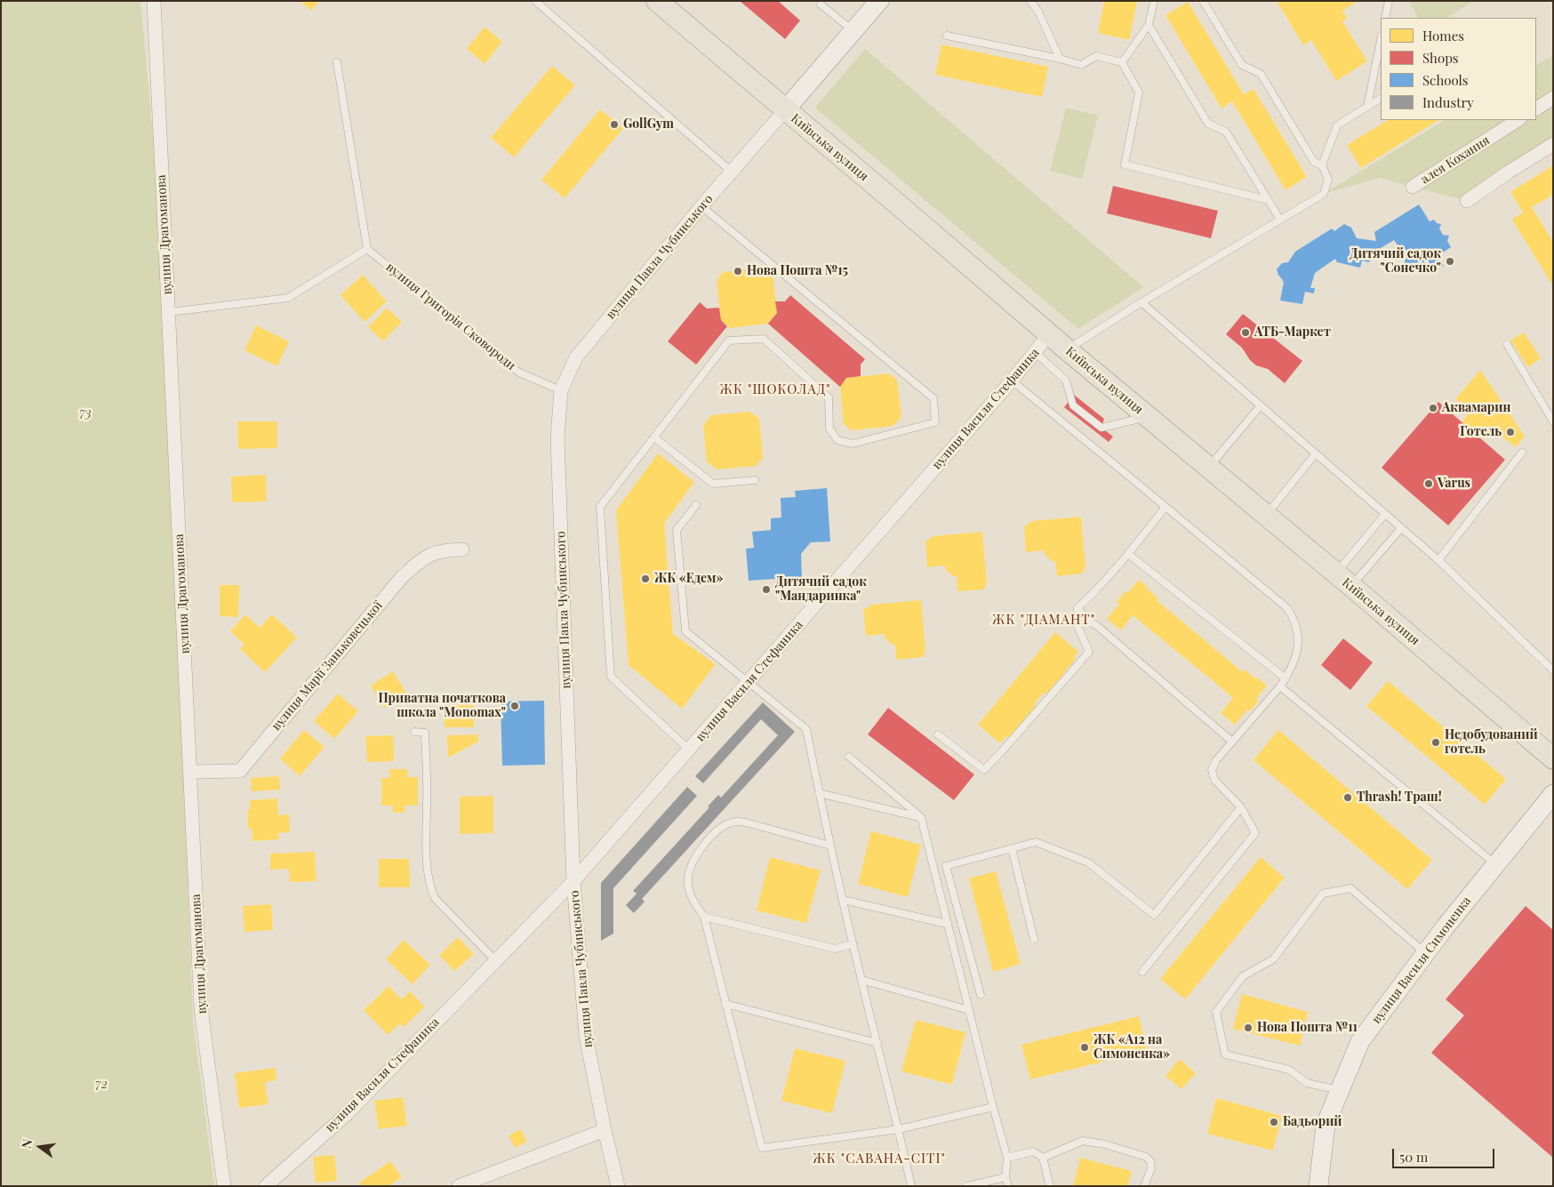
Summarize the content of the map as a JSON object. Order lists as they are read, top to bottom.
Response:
{
  "streets": {
    "main road": ["Київська вулиця"],
    "street": [
      "алея Кохання",
      "вулиця Драгоманова",
      "вулиця Павла Чубинського",
      "вулиця Василя Стефаника",
      "вулиця Марії Заньковецької",
      "вулиця Василя Симоненка"
    ],
    "lane": ["вулиця Григорія Сковороди"]
  },
  "crossings": [
    ["Київська вулиця", "вулиця Павла Чубинського"],
    ["Київська вулиця", "вулиця Василя Стефаника"],
    ["вулиця Драгоманова", "вулиця Марії Заньковецької"],
    ["вулиця Павла Чубинського", "вулиця Григорія Сковороди"],
    ["вулиця Павла Чубинського", "вулиця Василя Стефаника"]
  ],
  "districts": ["ЖК \"ШОКОЛАД\"", "ЖК \"ДІАМАНТ\"", "ЖК \"САВАНА-СІТІ\""],
  "parks": ["73", "72"],
  "places": [
    "GollGym",
    "Дитячий садок \"Сонечко\"",
    "Нова Пошта №15",
    "АТБ-Маркет",
    "Аквамарин",
    "Готель",
    "Varus",
    "ЖК «Едем»",
    "Дитячий садок \"Мандаринка\"",
    "Приватна початкова школа \"Monomax\"",
    "Недобудований готель",
    "Thrash! Траш!",
    "Нова Пошта №11",
    "ЖК «А12 на Симоненка»",
    "Бадьорий"
  ],
  "legend": [
    "Homes",
    "Shops",
    "Schools",
    "Industry"
  ],
  "scale_bar": "50 m",
  "north": "left"
}
